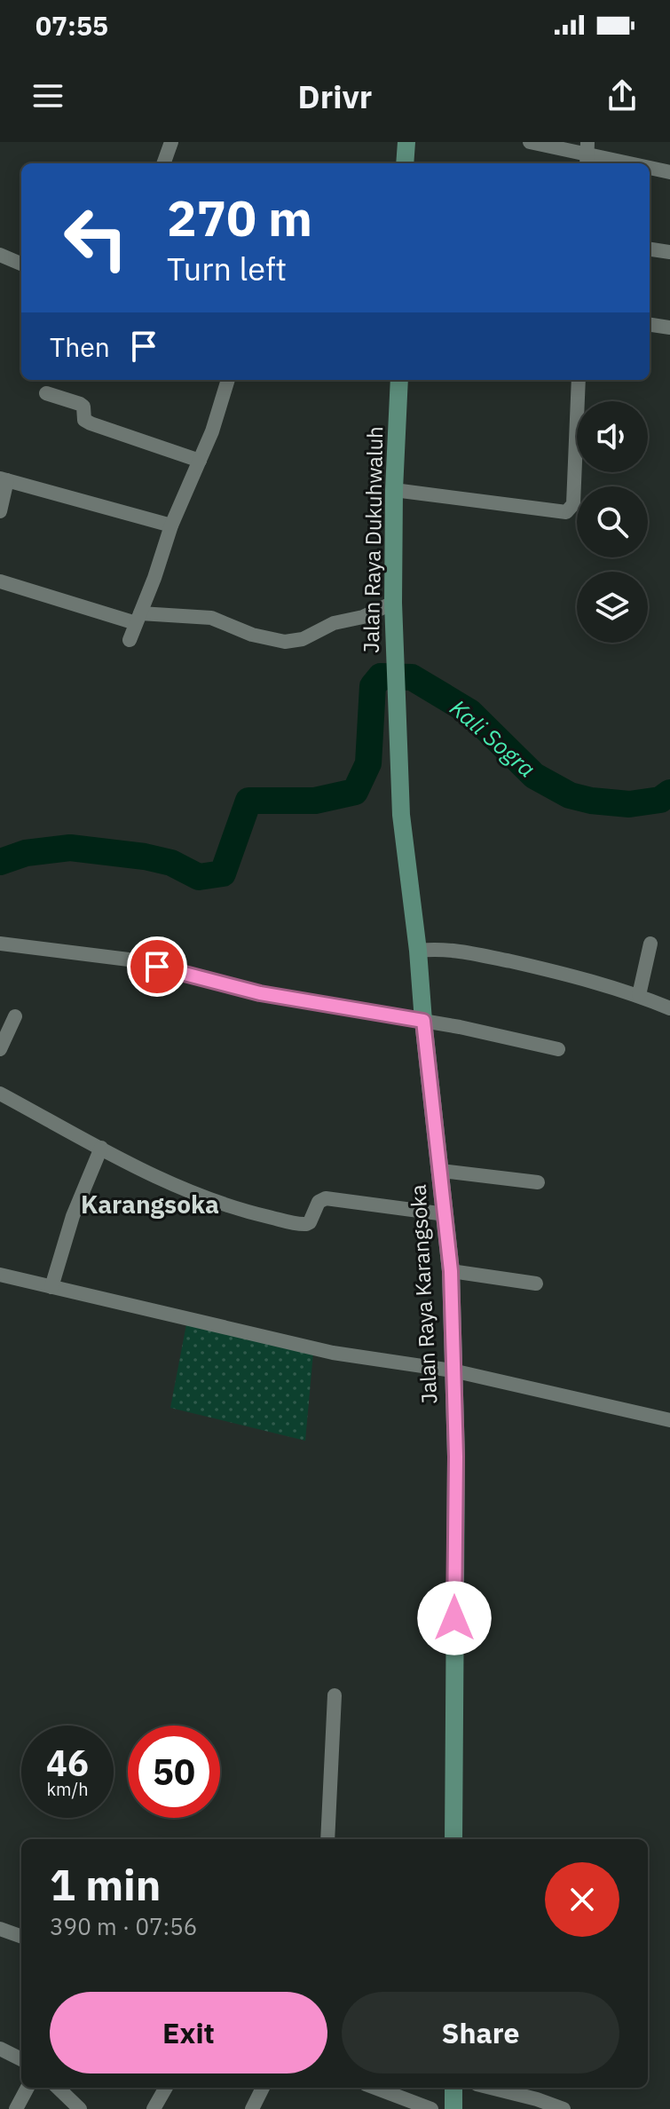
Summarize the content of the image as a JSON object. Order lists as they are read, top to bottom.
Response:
{
  "streets": {
    "main road": ["Jalan Raya Dukuhwaluh", "Jalan Raya Karangsoka"]
  },
  "crossings": [
    ["Jalan Raya Dukuhwaluh", "Jalan Raya Karangsoka"]
  ],
  "districts": ["Karangsoka"],
  "water": ["Kali Sogra"],
  "page": {
    "status": "07:55",
    "header": "Drivr",
    "turn": ["270 m", "Turn left"],
    "then": "Then",
    "speed": "46 km/h",
    "limit": "50",
    "heading": ["1 min", "390 m · 07:56"],
    "buttons": ["Exit", "Share"]
  }
}
